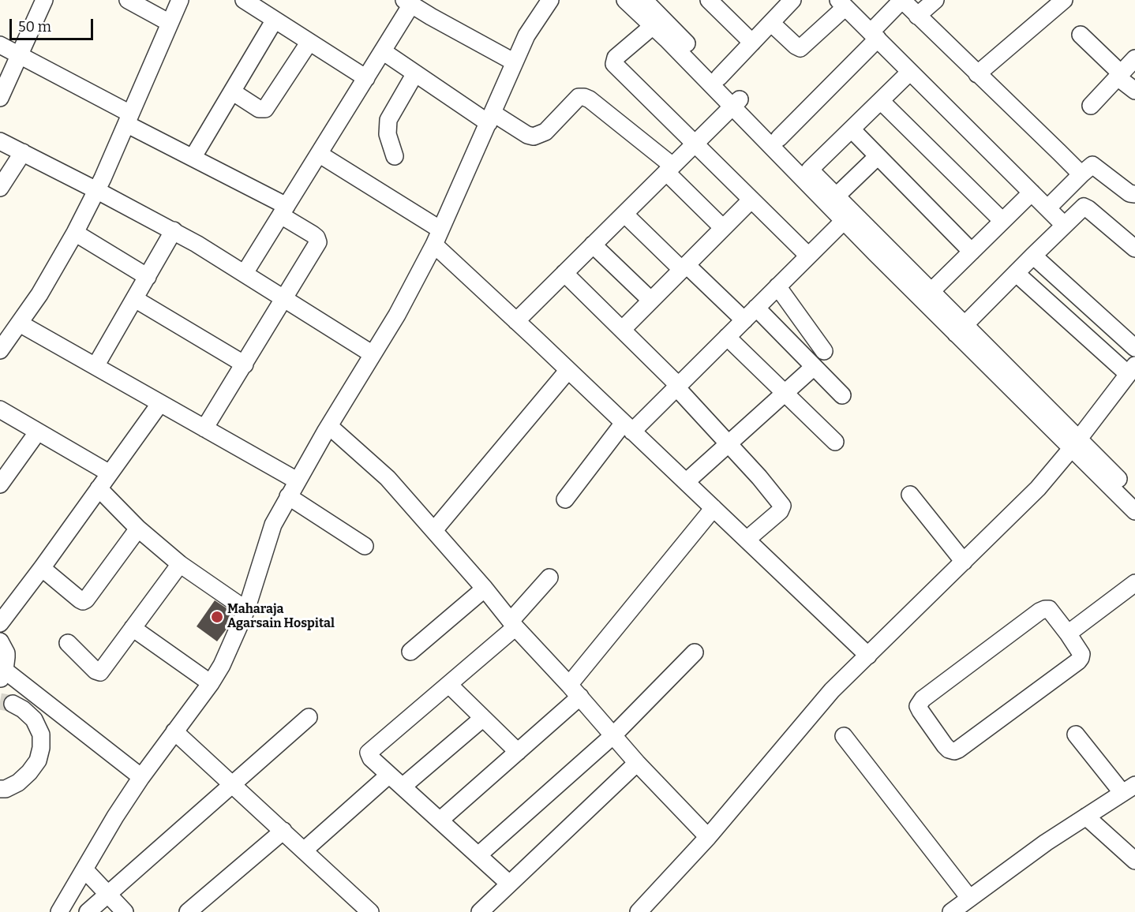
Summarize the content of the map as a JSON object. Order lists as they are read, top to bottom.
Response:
{
  "places": ["Maharaja Agarsain Hospital"],
  "scale_bar": "50 m"
}
